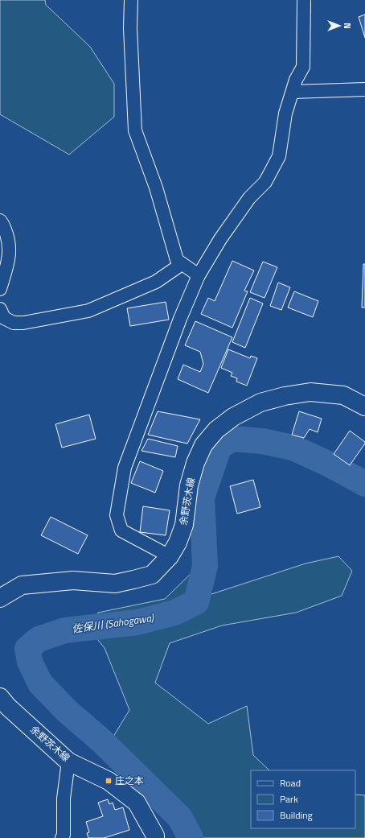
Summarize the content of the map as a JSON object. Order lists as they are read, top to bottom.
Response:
{
  "streets": {
    "main road": ["余野茨木線"]
  },
  "water": ["佐保川 (Sahogawa)"],
  "places": {
    "transit": ["庄之本"]
  },
  "legend": ["Road", "Park", "Building"],
  "north": "right"
}
